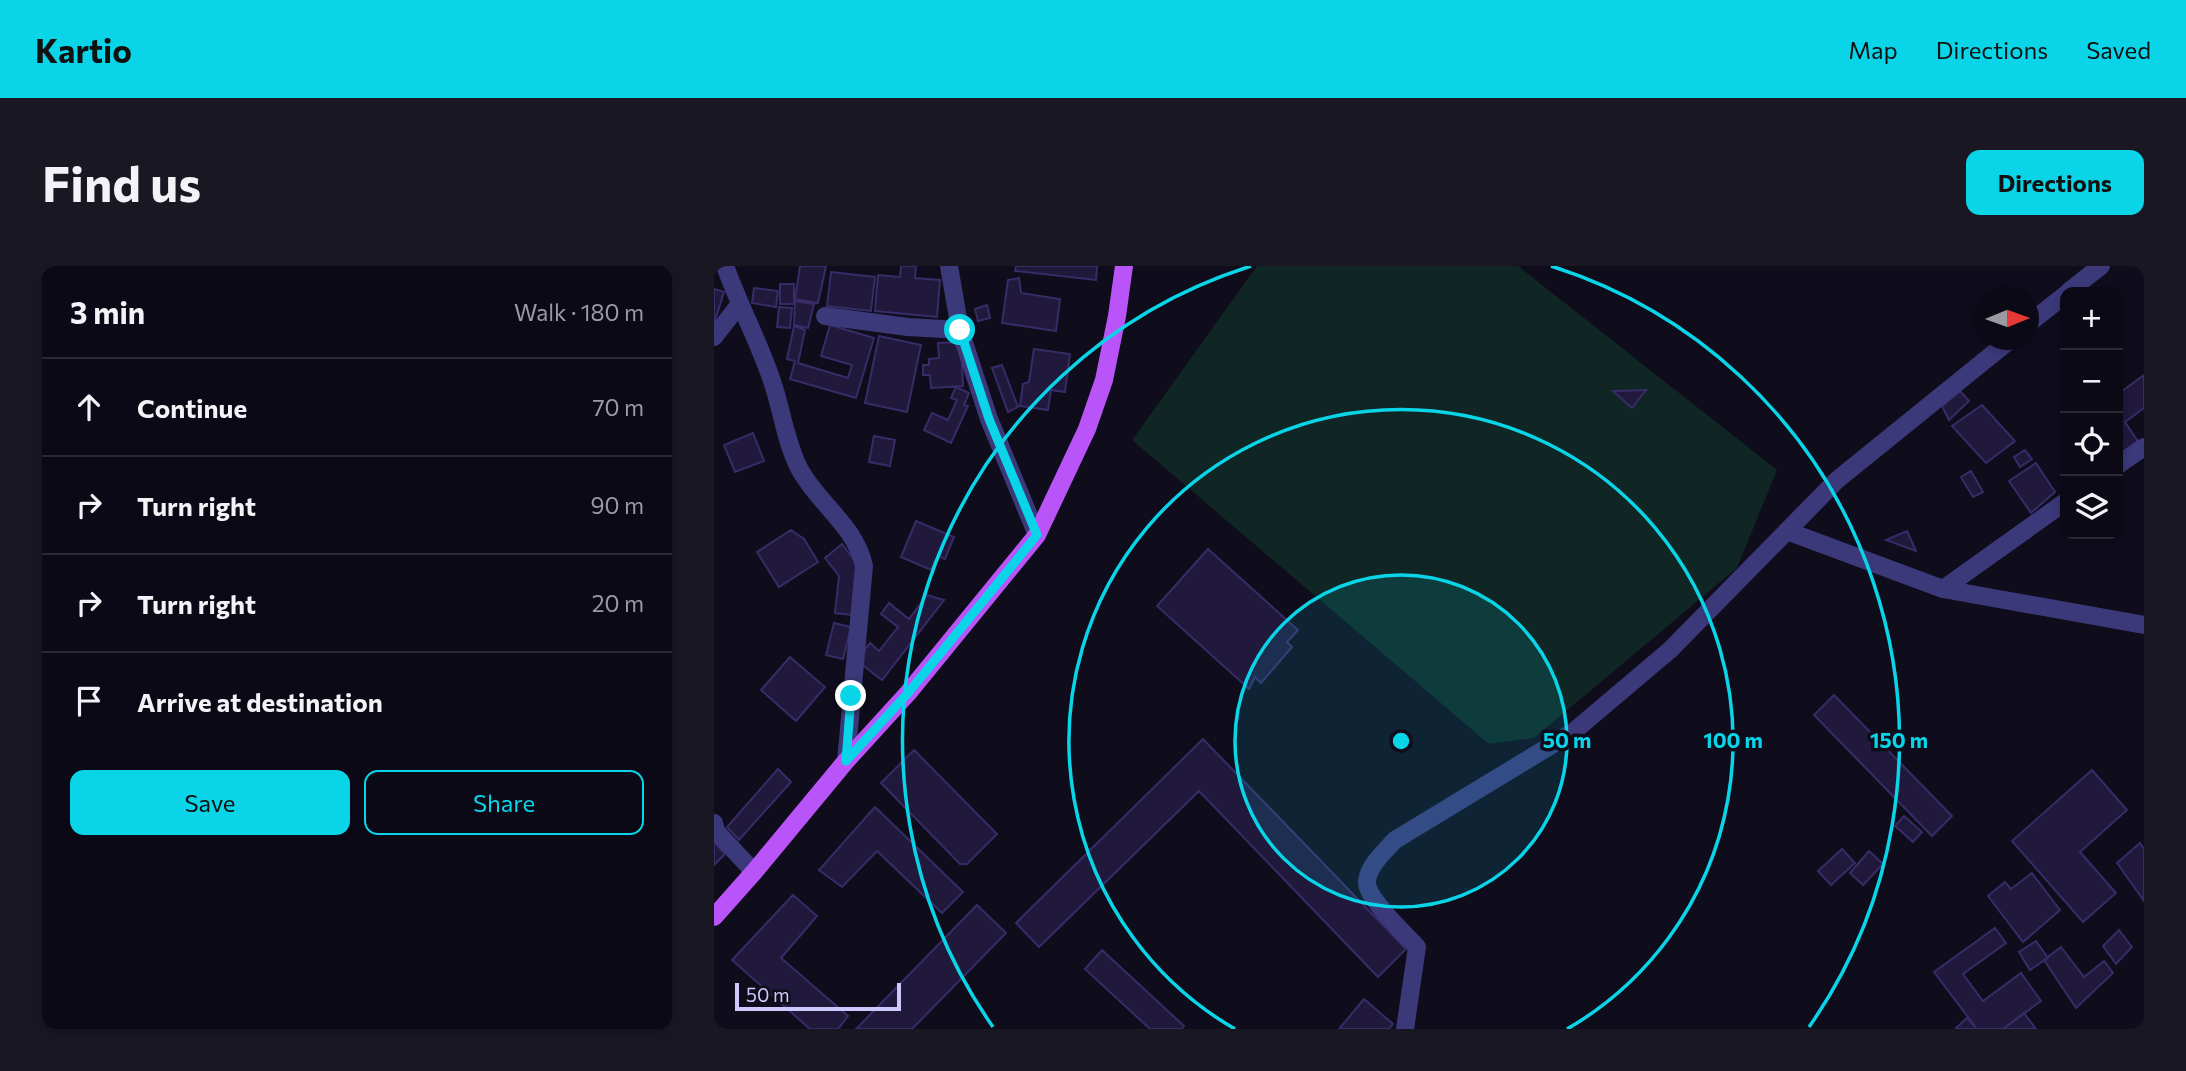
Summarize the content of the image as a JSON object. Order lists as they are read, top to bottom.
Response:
{
  "scale_bar": "50 m",
  "north": "right",
  "page": {
    "header": "Kartio",
    "nav": ["Map", "Directions", "Saved"],
    "buttons": [
      "Directions",
      ["Save", "Share"]
    ],
    "title": "Find us",
    "heading": ["3 min", "Walk · 180 m"],
    "map_buttons": ["+", "−"],
    "list": [
      ["Continue", "70 m"],
      ["Turn right", "90 m"],
      ["Turn right", "20 m"],
      "Arrive at destination"
    ],
    "scale": "50 m"
  },
  "rings": ["50 m", "100 m", "150 m"]
}
